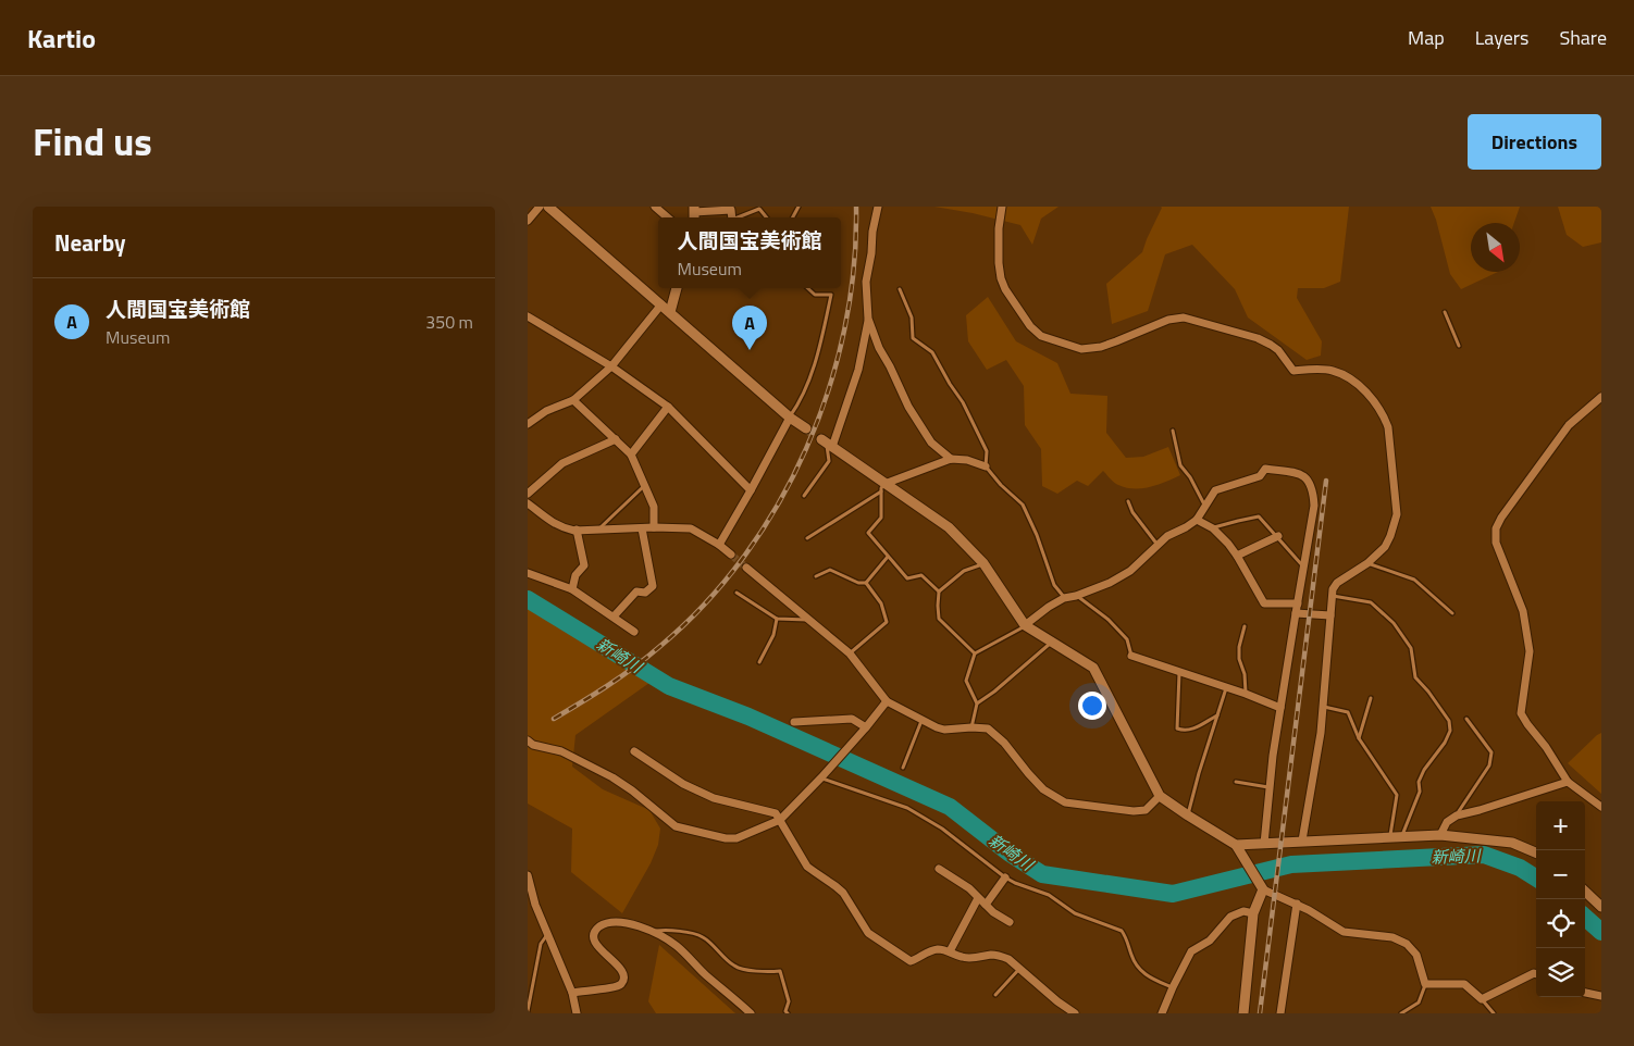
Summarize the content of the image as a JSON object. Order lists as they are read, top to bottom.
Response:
{
  "water": ["新崎川"],
  "north": "bottom right",
  "page": {
    "header": "Kartio",
    "nav": ["Map", "Layers", "Share"],
    "title": "Find us",
    "buttons": "Directions",
    "heading": "Nearby",
    "popup": ["人間国宝美術館", "Museum"],
    "list": [
      {
        "mark": "A",
        "name": "人間国宝美術館",
        "note": "Museum",
        "value": "350 m"
      }
    ],
    "pins": "A",
    "map_buttons": ["+", "−"]
  }
}
